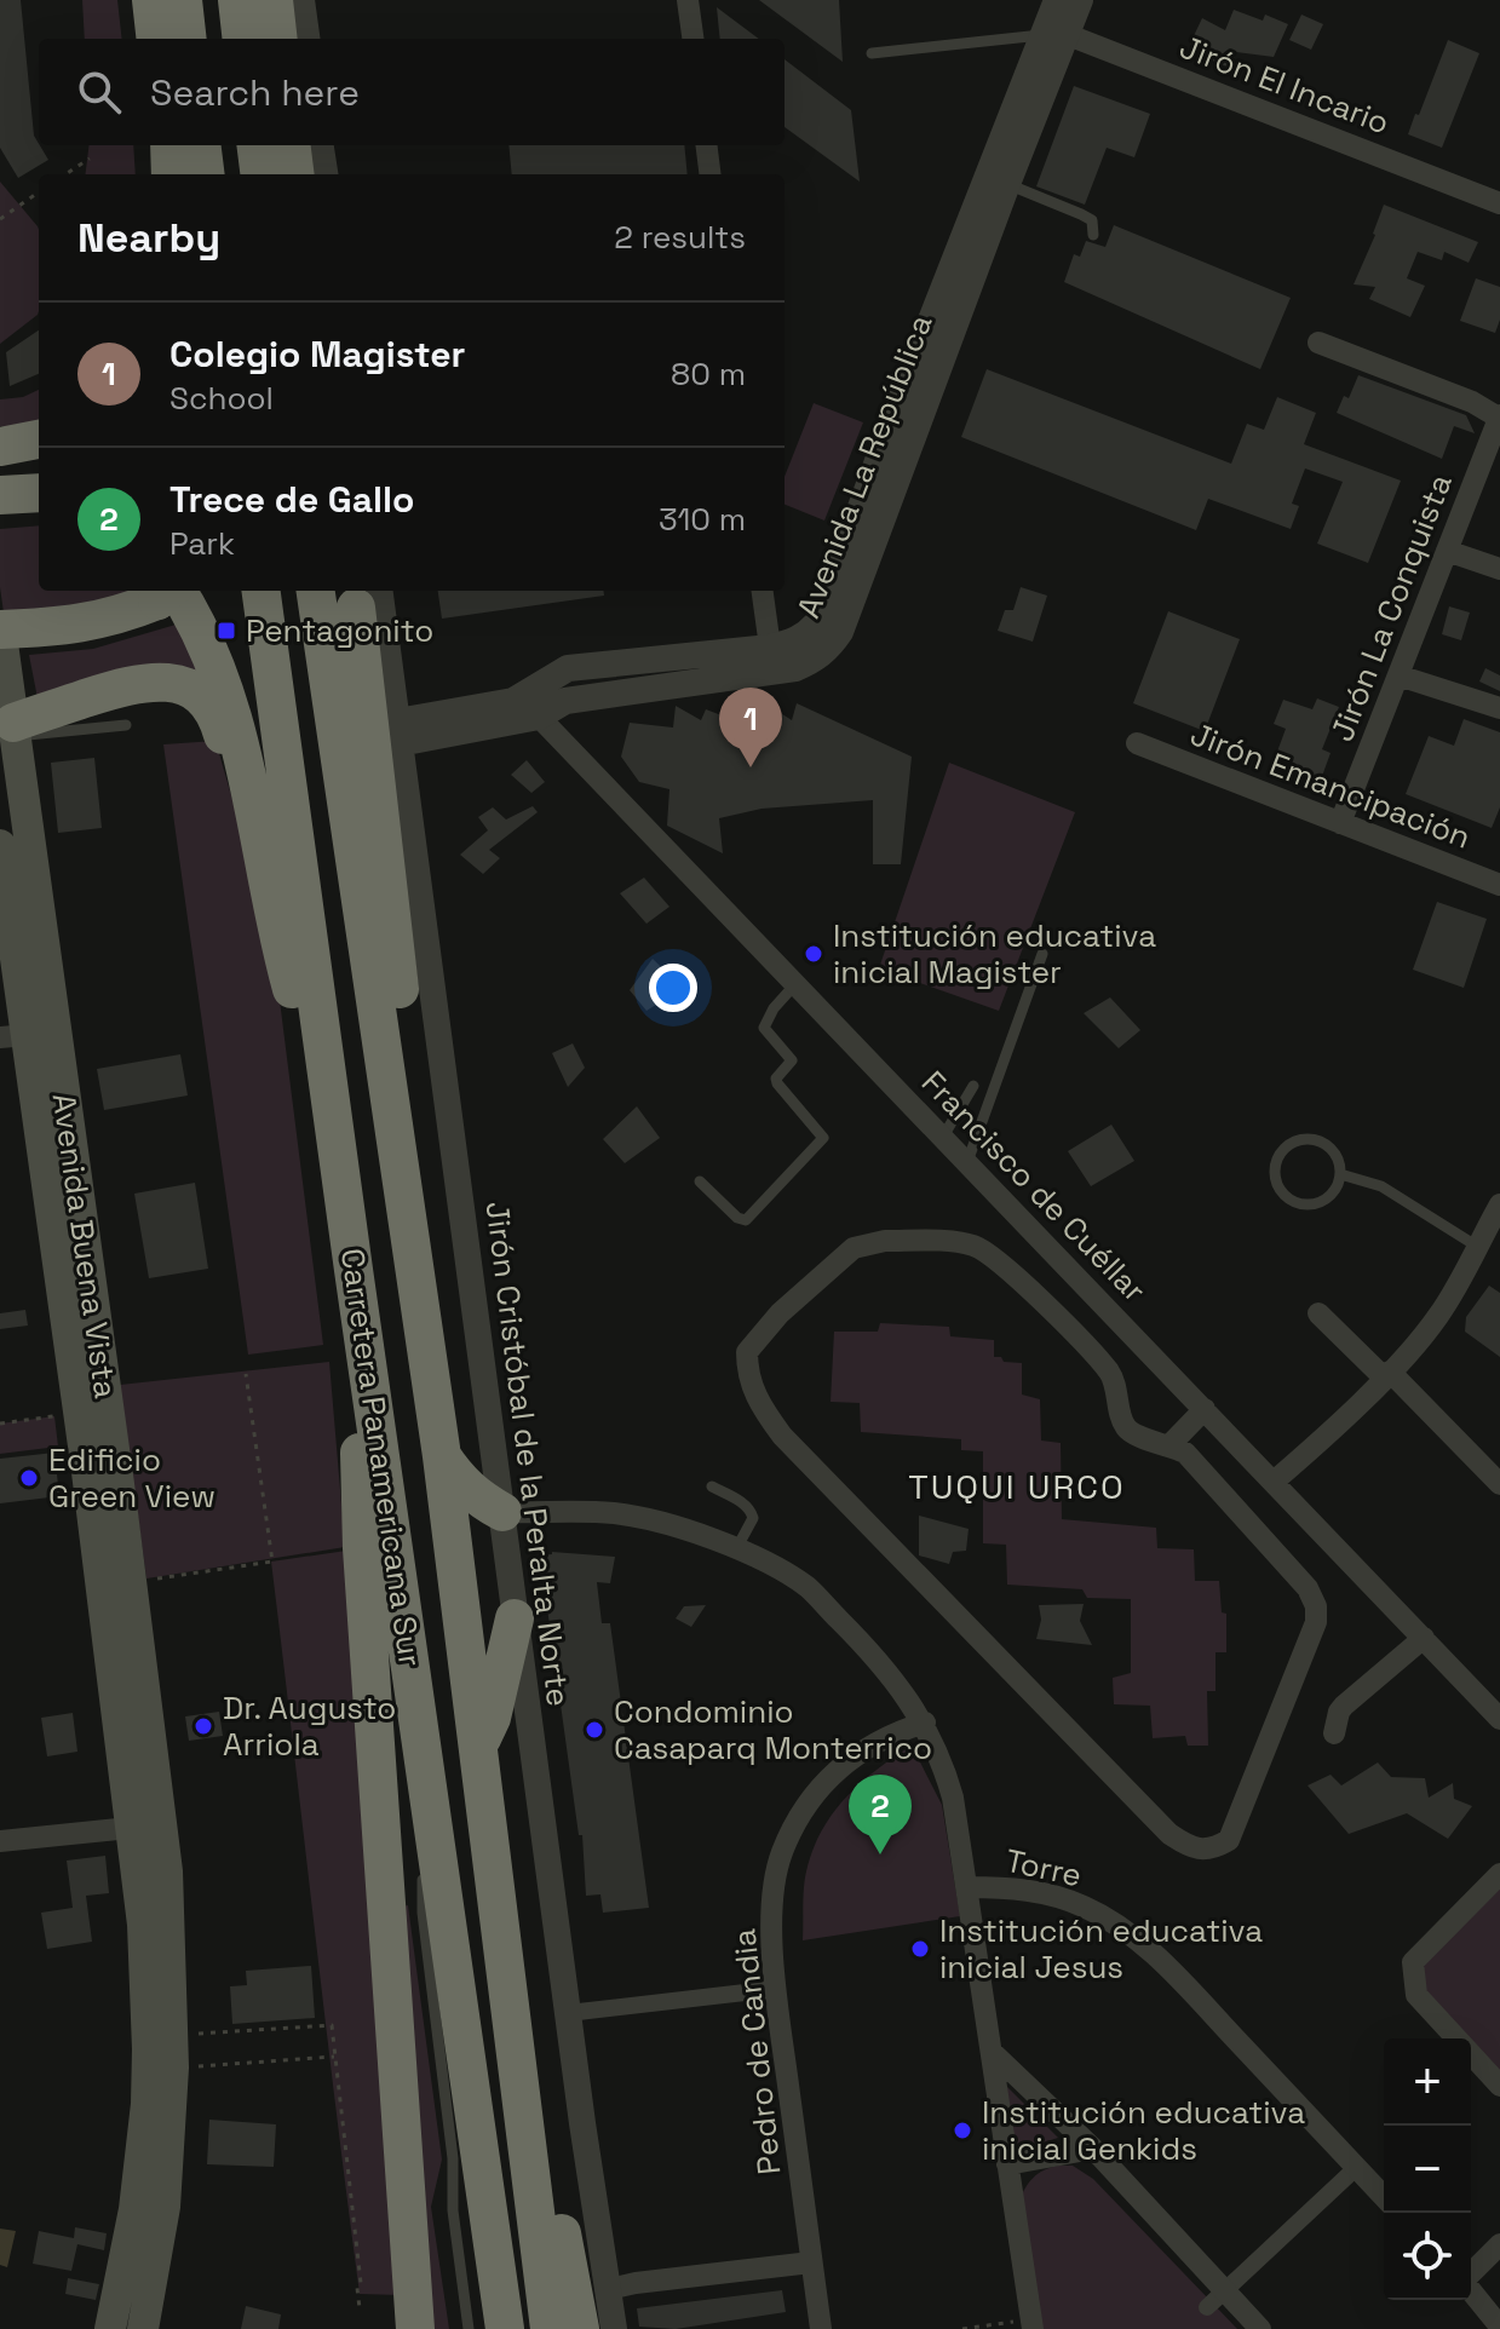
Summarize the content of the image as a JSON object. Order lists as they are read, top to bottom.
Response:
{
  "streets": {
    "highway": ["Carretera Panamericana Sur"],
    "main road": ["Avenida Buena Vista"],
    "street": [
      "Jirón El Incario",
      "Avenida La República",
      "Jirón La Conquista",
      "Jirón Emancipación",
      "Francisco de Cuéllar",
      "Jirón Cristóbal de la Peralta Norte",
      "Torre",
      "Pedro de Candia"
    ]
  },
  "crossings": [
    ["Jirón El Incario", "Avenida La República"],
    ["Avenida La República", "Francisco de Cuéllar"],
    ["Avenida La República", "Jirón Cristóbal de la Peralta Norte"],
    ["Jirón La Conquista", "Jirón Emancipación"]
  ],
  "districts": ["TUQUI URCO"],
  "places": {
    "transit": ["Pentagonito"],
    "other": [
      "Institución educativa inicial Magister",
      "Edificio Green View",
      "Dr. Augusto Arriola",
      "Condominio Casaparq Monterrico",
      "Institución educativa inicial Jesus",
      "Institución educativa inicial Genkids"
    ]
  },
  "page": {
    "search": "Search here",
    "heading": ["Nearby", "2 results"],
    "list": [
      {
        "mark": "1",
        "name": "Colegio Magister",
        "note": "School",
        "value": "80 m"
      },
      {
        "mark": "2",
        "name": "Trece de Gallo",
        "note": "Park",
        "value": "310 m"
      }
    ],
    "pins": ["1", "2"],
    "map_buttons": ["+", "−"]
  }
}
